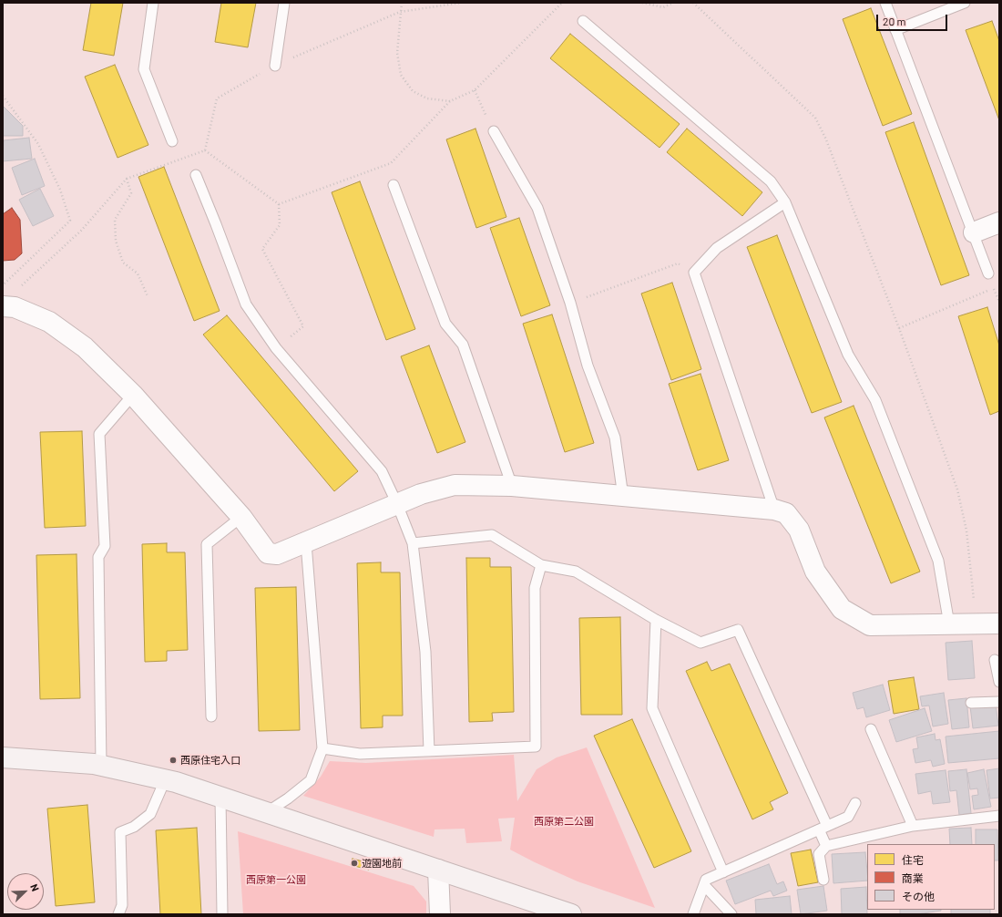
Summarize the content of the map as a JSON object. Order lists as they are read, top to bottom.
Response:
{
  "parks": ["西原第二公園", "西原第一公園"],
  "places": ["西原住宅入口", "遊園地前"],
  "legend": ["住宅", "商業", "その他"],
  "scale_bar": "20 m",
  "north": "top right"
}
